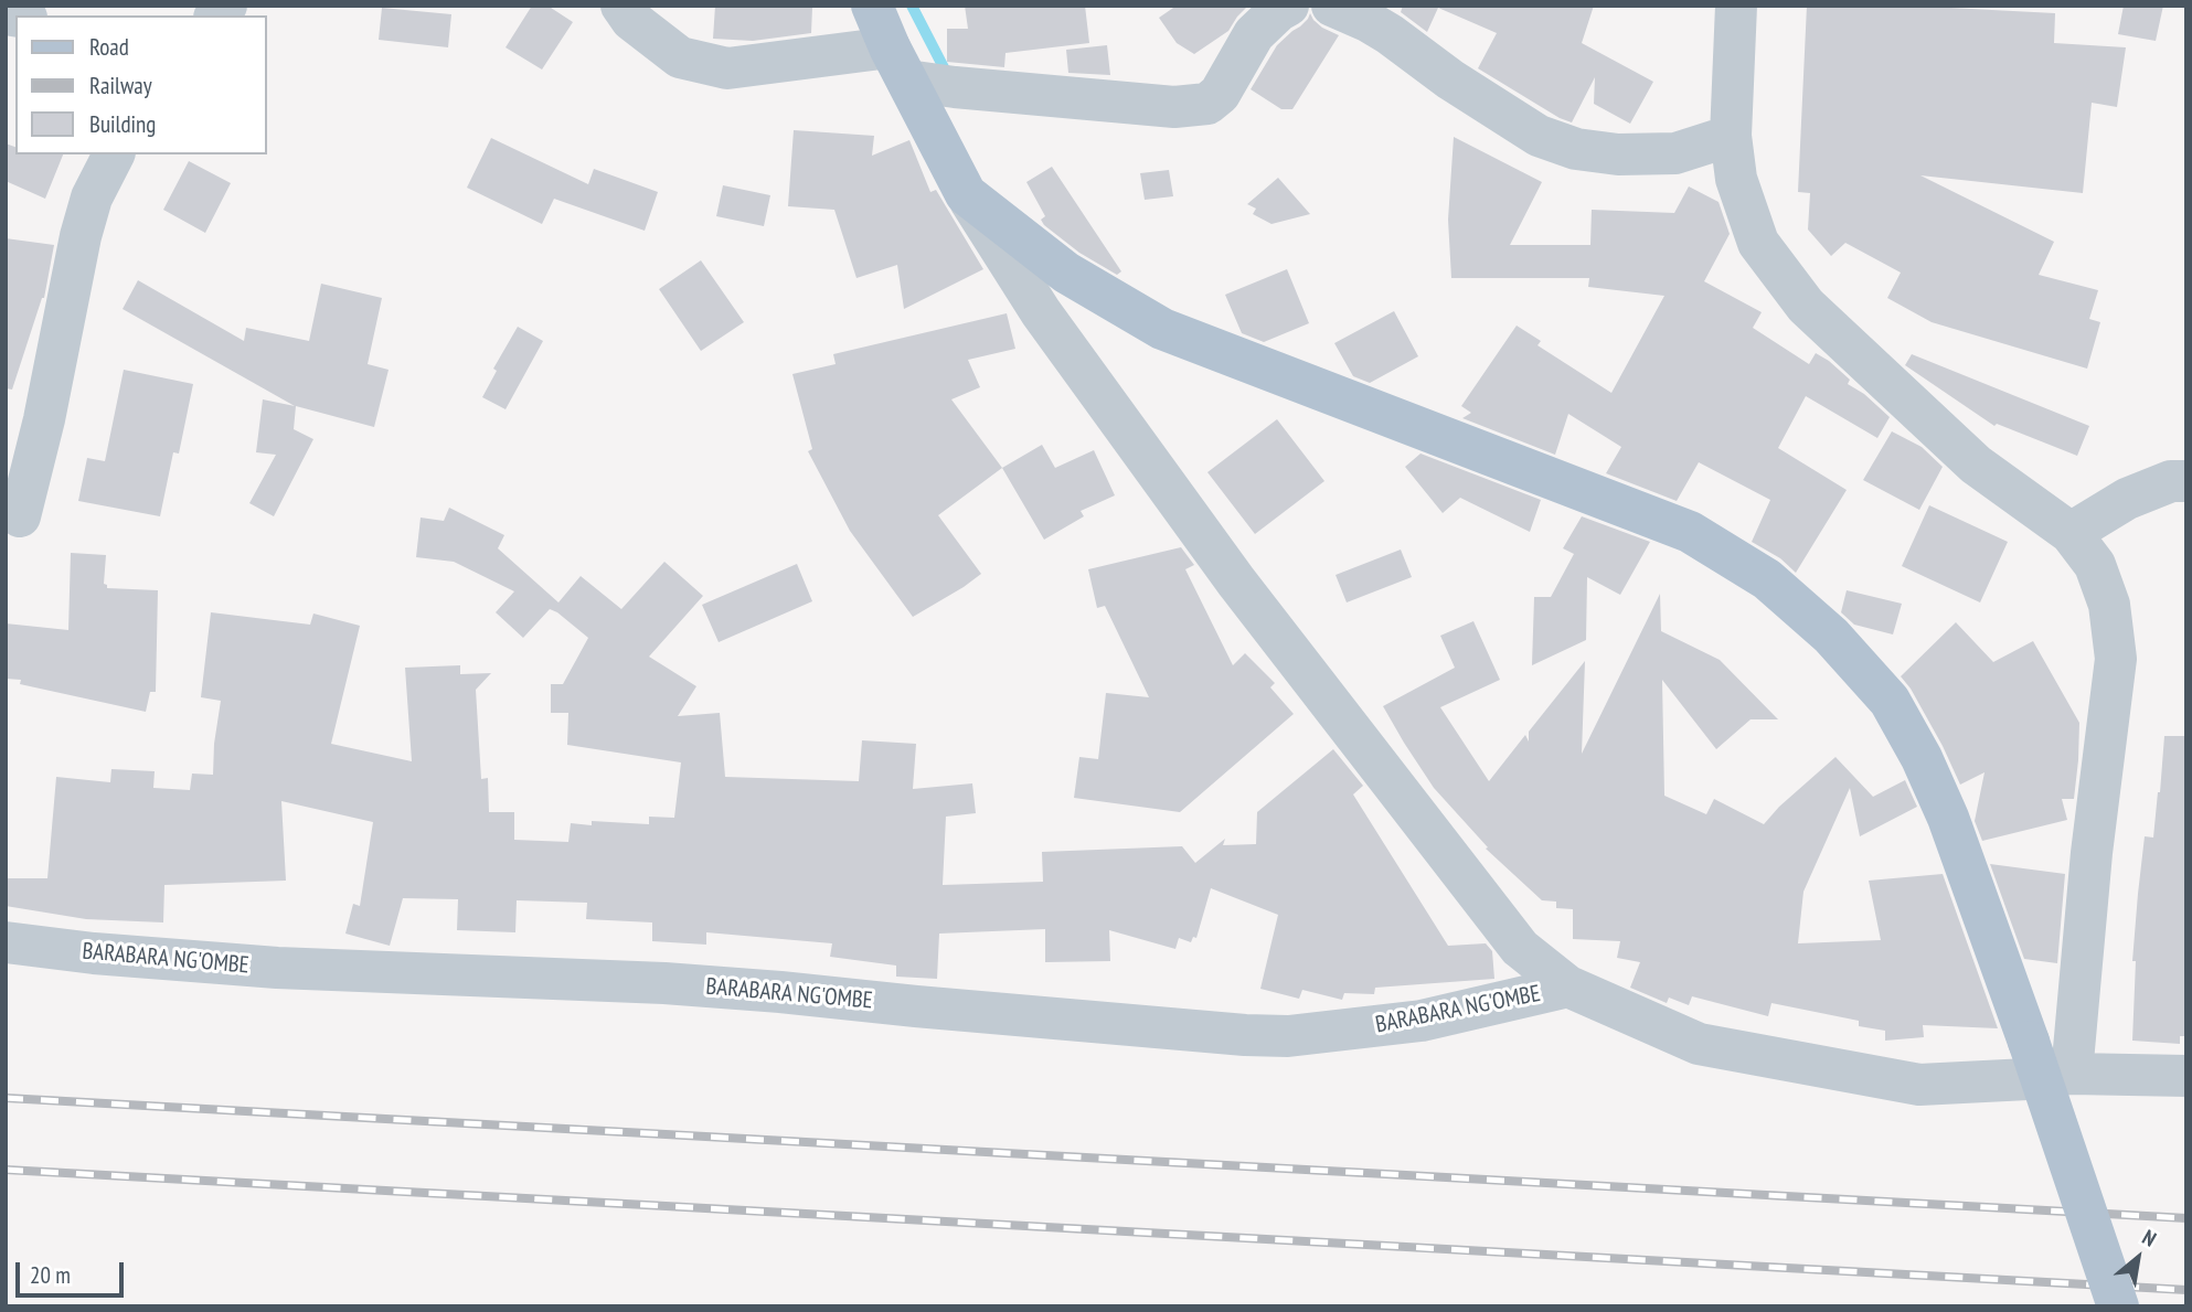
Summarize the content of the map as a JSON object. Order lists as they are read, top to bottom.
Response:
{
  "streets": {
    "street": ["BARABARA NG'OMBE"]
  },
  "legend": ["Road", "Railway", "Building"],
  "scale_bar": "20 m",
  "north": "top right"
}
